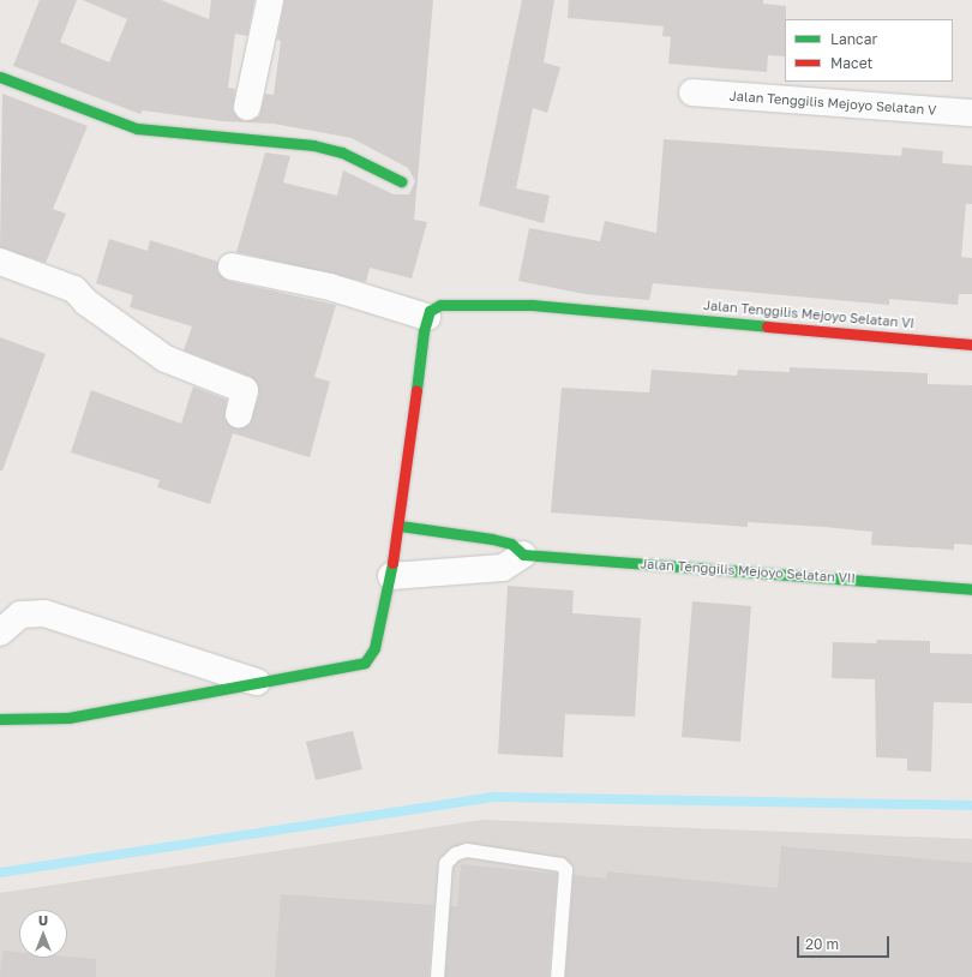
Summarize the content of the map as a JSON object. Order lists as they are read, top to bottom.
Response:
{
  "streets": {
    "street": ["Jalan Tenggilis Mejoyo Selatan V", "Jalan Tenggilis Mejoyo Selatan VI", "Jalan Tenggilis Mejoyo Selatan VII"]
  },
  "legend": ["Lancar", "Macet"],
  "scale_bar": "20 m",
  "north": "top"
}
